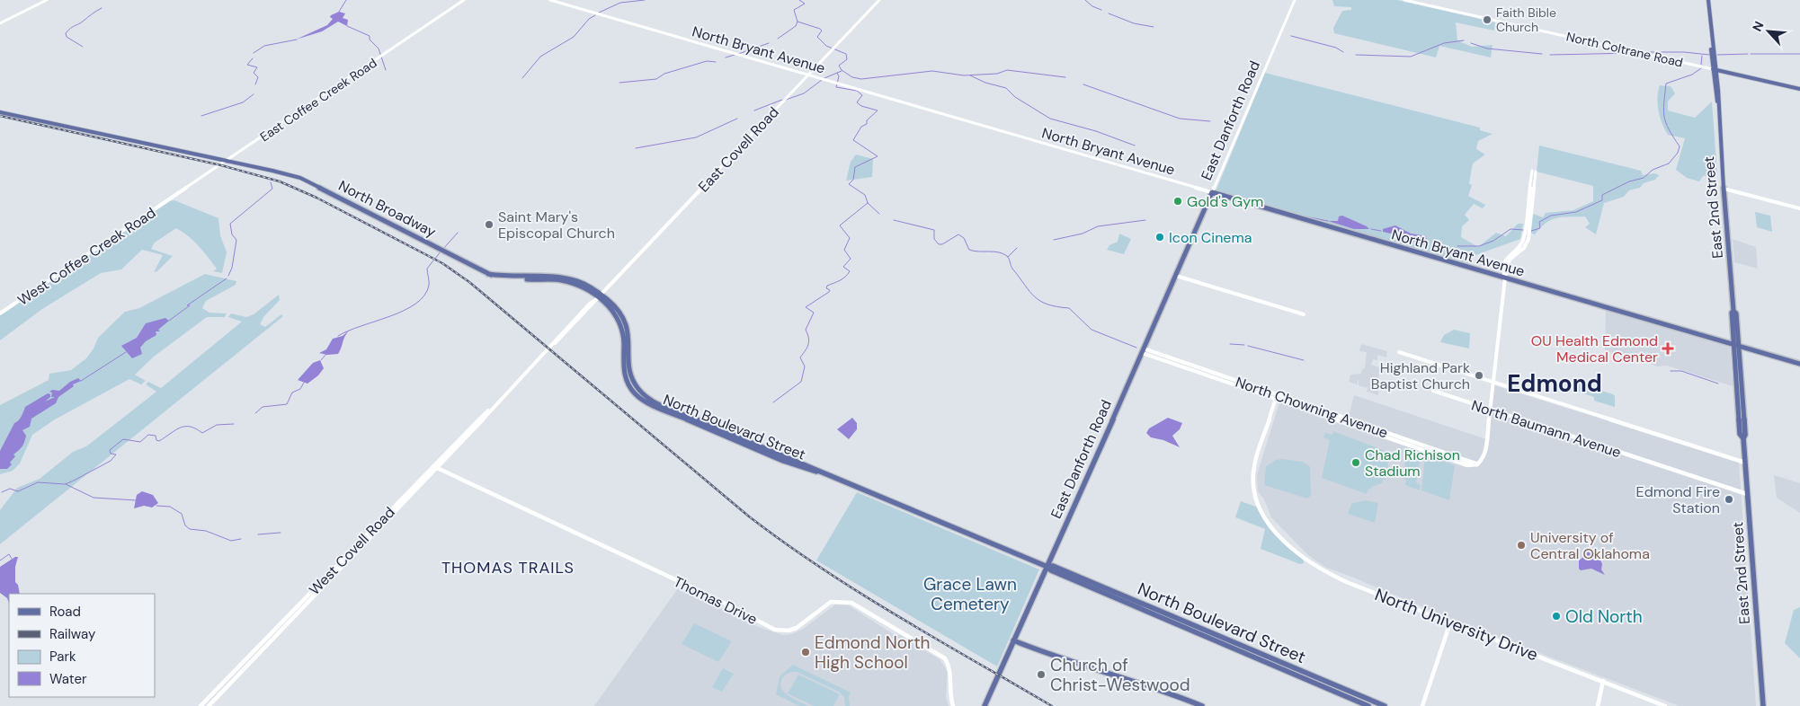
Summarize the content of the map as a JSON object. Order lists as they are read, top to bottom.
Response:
{
  "streets": {
    "main road": [
      "North Bryant Avenue",
      "East Danforth Road",
      "East 2nd Street",
      "North Broadway",
      "North Boulevard Street"
    ],
    "street": [
      "North Coltrane Road",
      "East Coffee Creek Road",
      "East Covell Road",
      "West Coffee Creek Road",
      "North Chowning Avenue",
      "North Baumann Avenue",
      "West Covell Road",
      "Thomas Drive",
      "North University Drive"
    ]
  },
  "crossings": [
    ["North Bryant Avenue", "East Danforth Road"],
    ["North Bryant Avenue", "East Covell Road"],
    ["North Coltrane Road", "East 2nd Street"],
    ["East Coffee Creek Road", "North Broadway"],
    ["East Coffee Creek Road", "West Coffee Creek Road"],
    ["East Danforth Road", "North Chowning Avenue"],
    ["East Danforth Road", "North Boulevard Street"],
    ["East Covell Road", "North Broadway"],
    ["East Covell Road", "West Covell Road"],
    ["East 2nd Street", "North Baumann Avenue"],
    ["North Broadway", "North Boulevard Street"],
    ["North Chowning Avenue", "North Baumann Avenue"],
    ["North Chowning Avenue", "North University Drive"],
    ["West Covell Road", "Thomas Drive"]
  ],
  "districts": ["Edmond", "THOMAS TRAILS"],
  "parks": ["Grace Lawn Cemetery"],
  "places": {
    "other": [
      "Faith Bible Church",
      "Gold's Gym",
      "Saint Mary's Episcopal Church",
      "Icon Cinema",
      "Highland Park Baptist Church",
      "Chad Richison Stadium",
      "Edmond Fire Station",
      "University of Central Oklahoma",
      "Old North",
      "Edmond North High School",
      "Church of Christ-Westwood"
    ],
    "health": ["OU Health Edmond Medical Center"]
  },
  "legend": [
    "Road",
    "Railway",
    "Park",
    "Water"
  ],
  "north": "top left"
}
